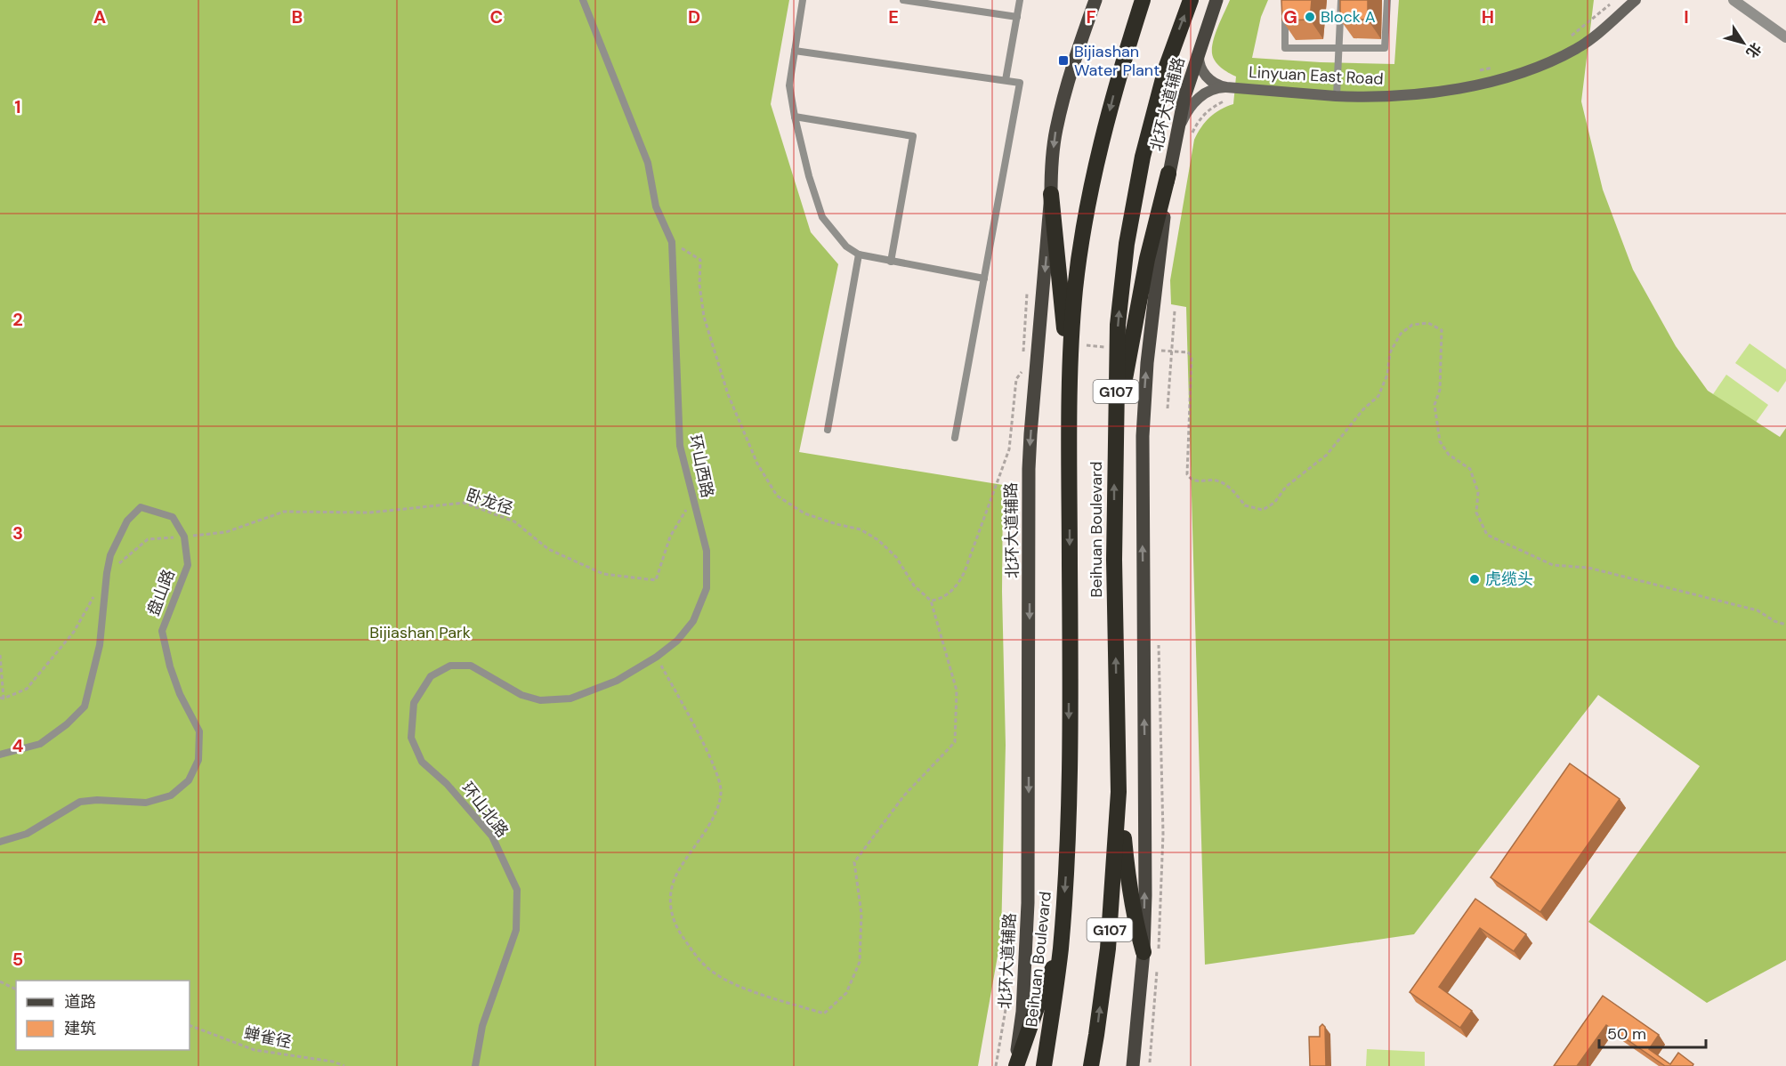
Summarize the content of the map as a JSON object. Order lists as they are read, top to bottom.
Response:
{
  "streets": {
    "highway": ["G107", "Beihuan Boulevard"],
    "main road": ["北环大道辅路"],
    "street": ["Linyuan East Road"],
    "lane": ["环山西路", "盘山路", "环山北路"],
    "path": ["卧龙径", "蝉雀径"]
  },
  "crossings": [
    ["环山西路", "卧龙径"],
    ["环山西路", "环山北路"],
    ["卧龙径", "盘山路"]
  ],
  "parks": ["Bijiashan Park"],
  "places": {
    "other": ["Block A", "虎缆头"],
    "transit": ["Bijiashan Water Plant"]
  },
  "legend": ["道路", "建筑"],
  "scale_bar": "50 m",
  "north": "bottom right",
  "grid": {
    "columns": [
      "A",
      "B",
      "C",
      "D",
      "E",
      "F",
      "G",
      "H",
      "I"
    ],
    "rows": [
      "1",
      "2",
      "3",
      "4",
      "5"
    ]
  }
}
